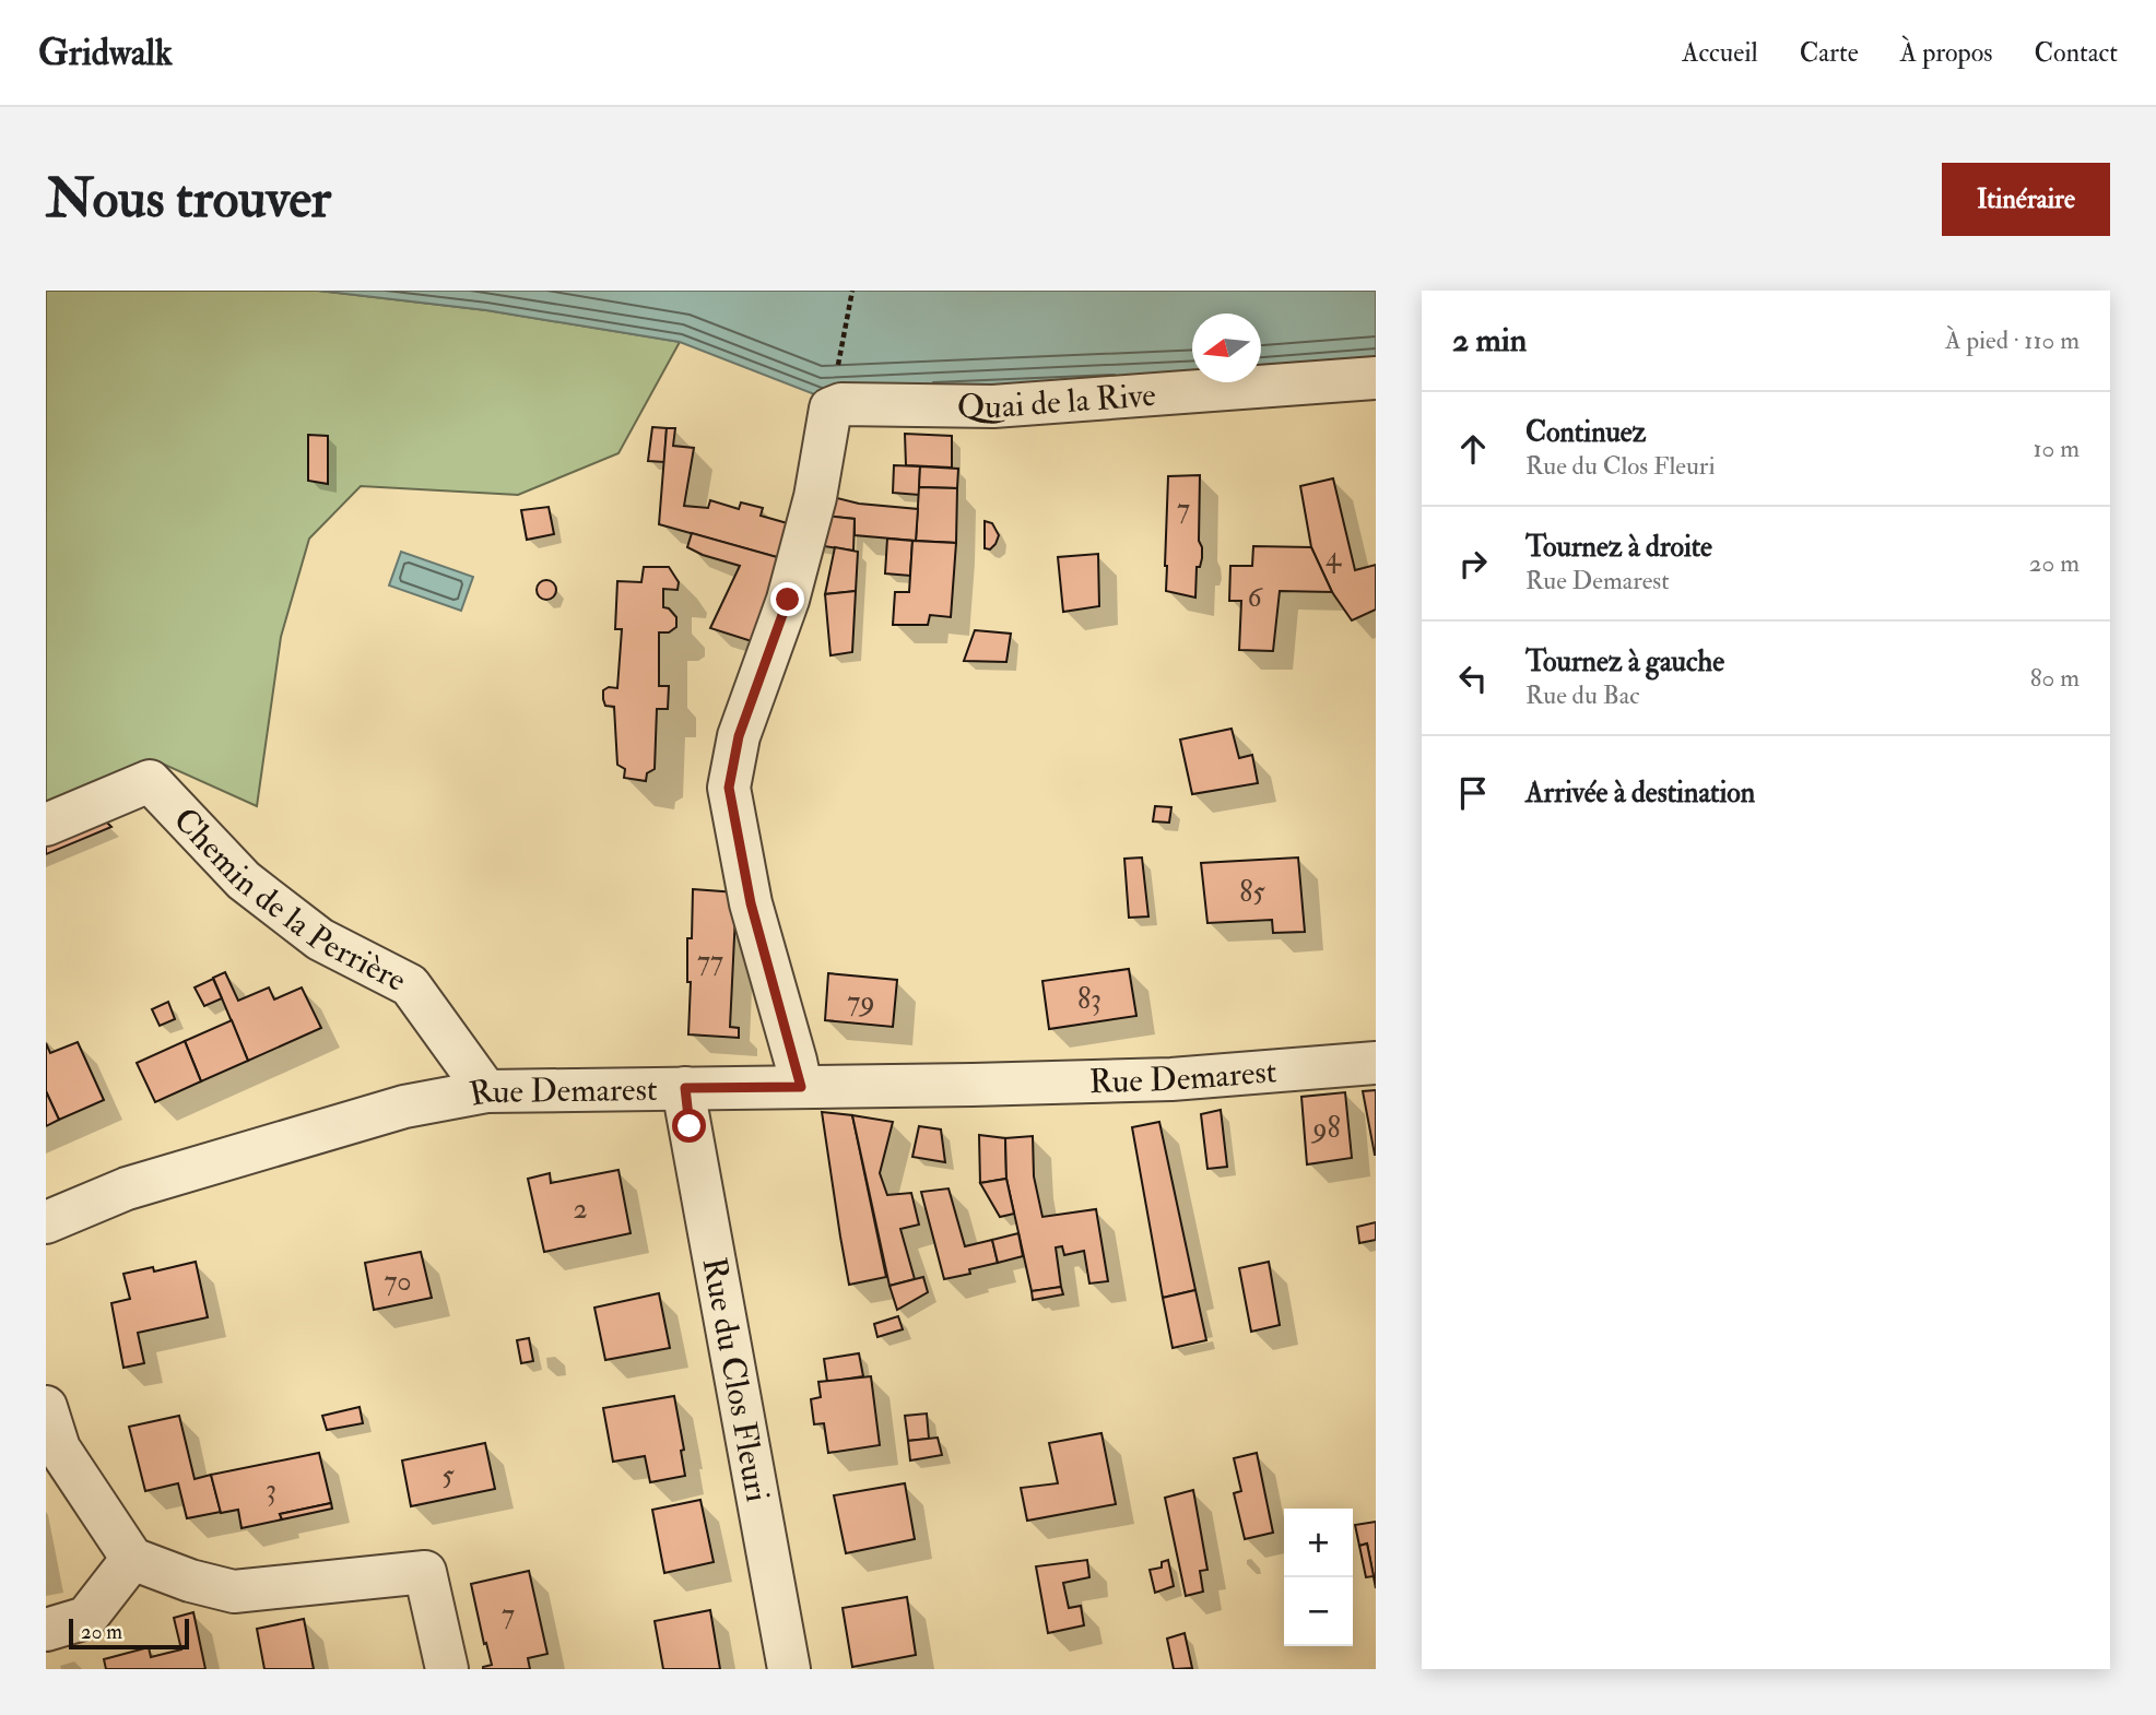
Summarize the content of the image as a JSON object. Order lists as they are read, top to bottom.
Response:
{
  "streets": {
    "street": [
      "Quai de la Rive",
      "Chemin de la Perrière",
      "Rue Demarest",
      "Rue du Clos Fleuri"
    ]
  },
  "crossings": [
    ["Chemin de la Perrière", "Rue Demarest"],
    ["Rue Demarest", "Rue du Clos Fleuri"]
  ],
  "house_numbers": [
    "7",
    "4",
    "6",
    "85",
    "77",
    "83",
    "79",
    "98",
    "2",
    "70",
    "5",
    "3",
    "7"
  ],
  "scale_bar": "20 m",
  "north": "left",
  "page": {
    "header": "Gridwalk",
    "nav": [
      "Accueil",
      "Carte",
      "À propos",
      "Contact"
    ],
    "buttons": "Itinéraire",
    "title": "Nous trouver",
    "heading": ["2 min", "À pied · 110 m"],
    "list": [
      ["Continuez", "Rue du Clos Fleuri", "10 m"],
      ["Tournez à droite", "Rue Demarest", "20 m"],
      ["Tournez à gauche", "Rue du Bac", "80 m"],
      "Arrivée à destination"
    ],
    "map_buttons": ["+", "−"],
    "scale": "20 m"
  }
}
